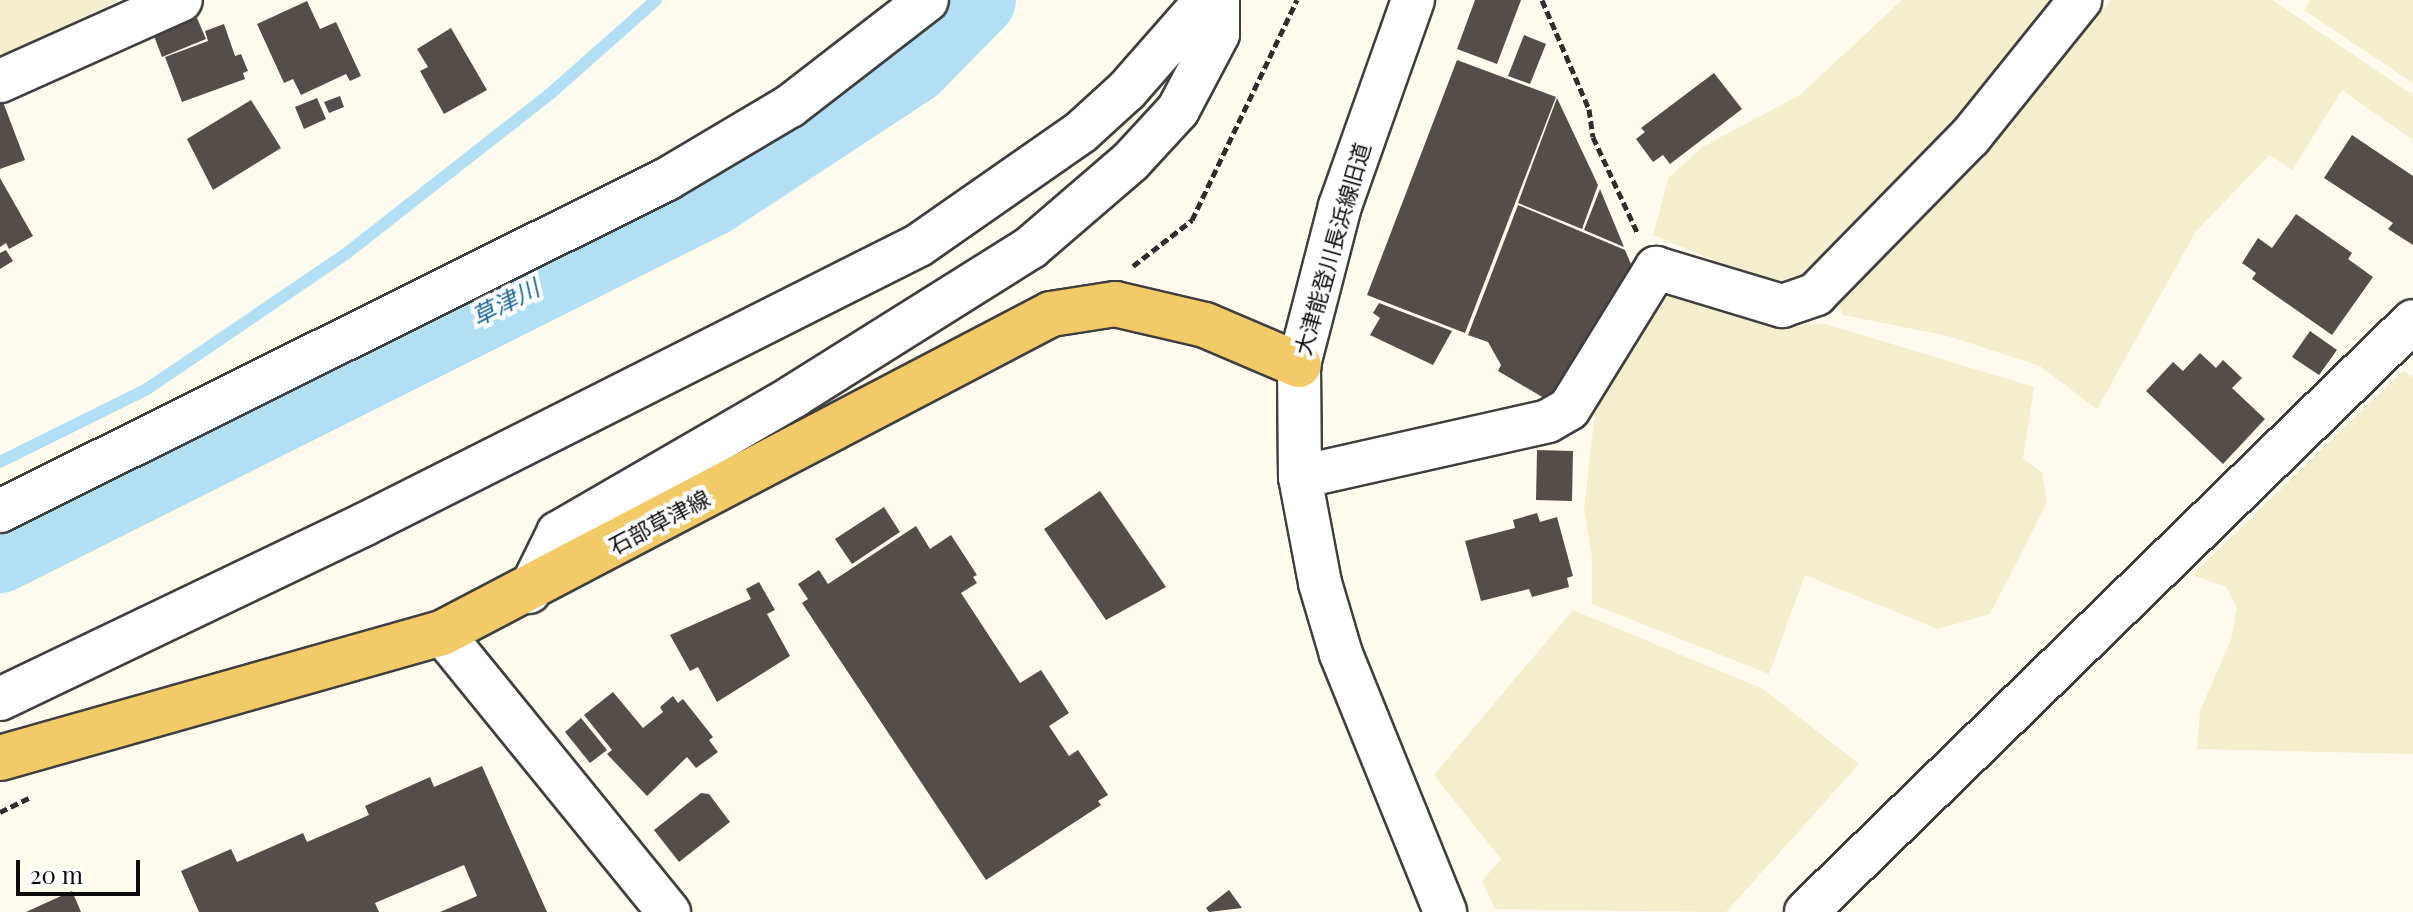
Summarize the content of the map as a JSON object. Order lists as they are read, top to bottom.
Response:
{
  "streets": {
    "main road": ["石部草津線"],
    "street": ["大津能登川長浜線旧道"]
  },
  "crossings": [
    ["大津能登川長浜線旧道", "石部草津線"]
  ],
  "water": ["草津川"],
  "scale_bar": "20 m"
}
